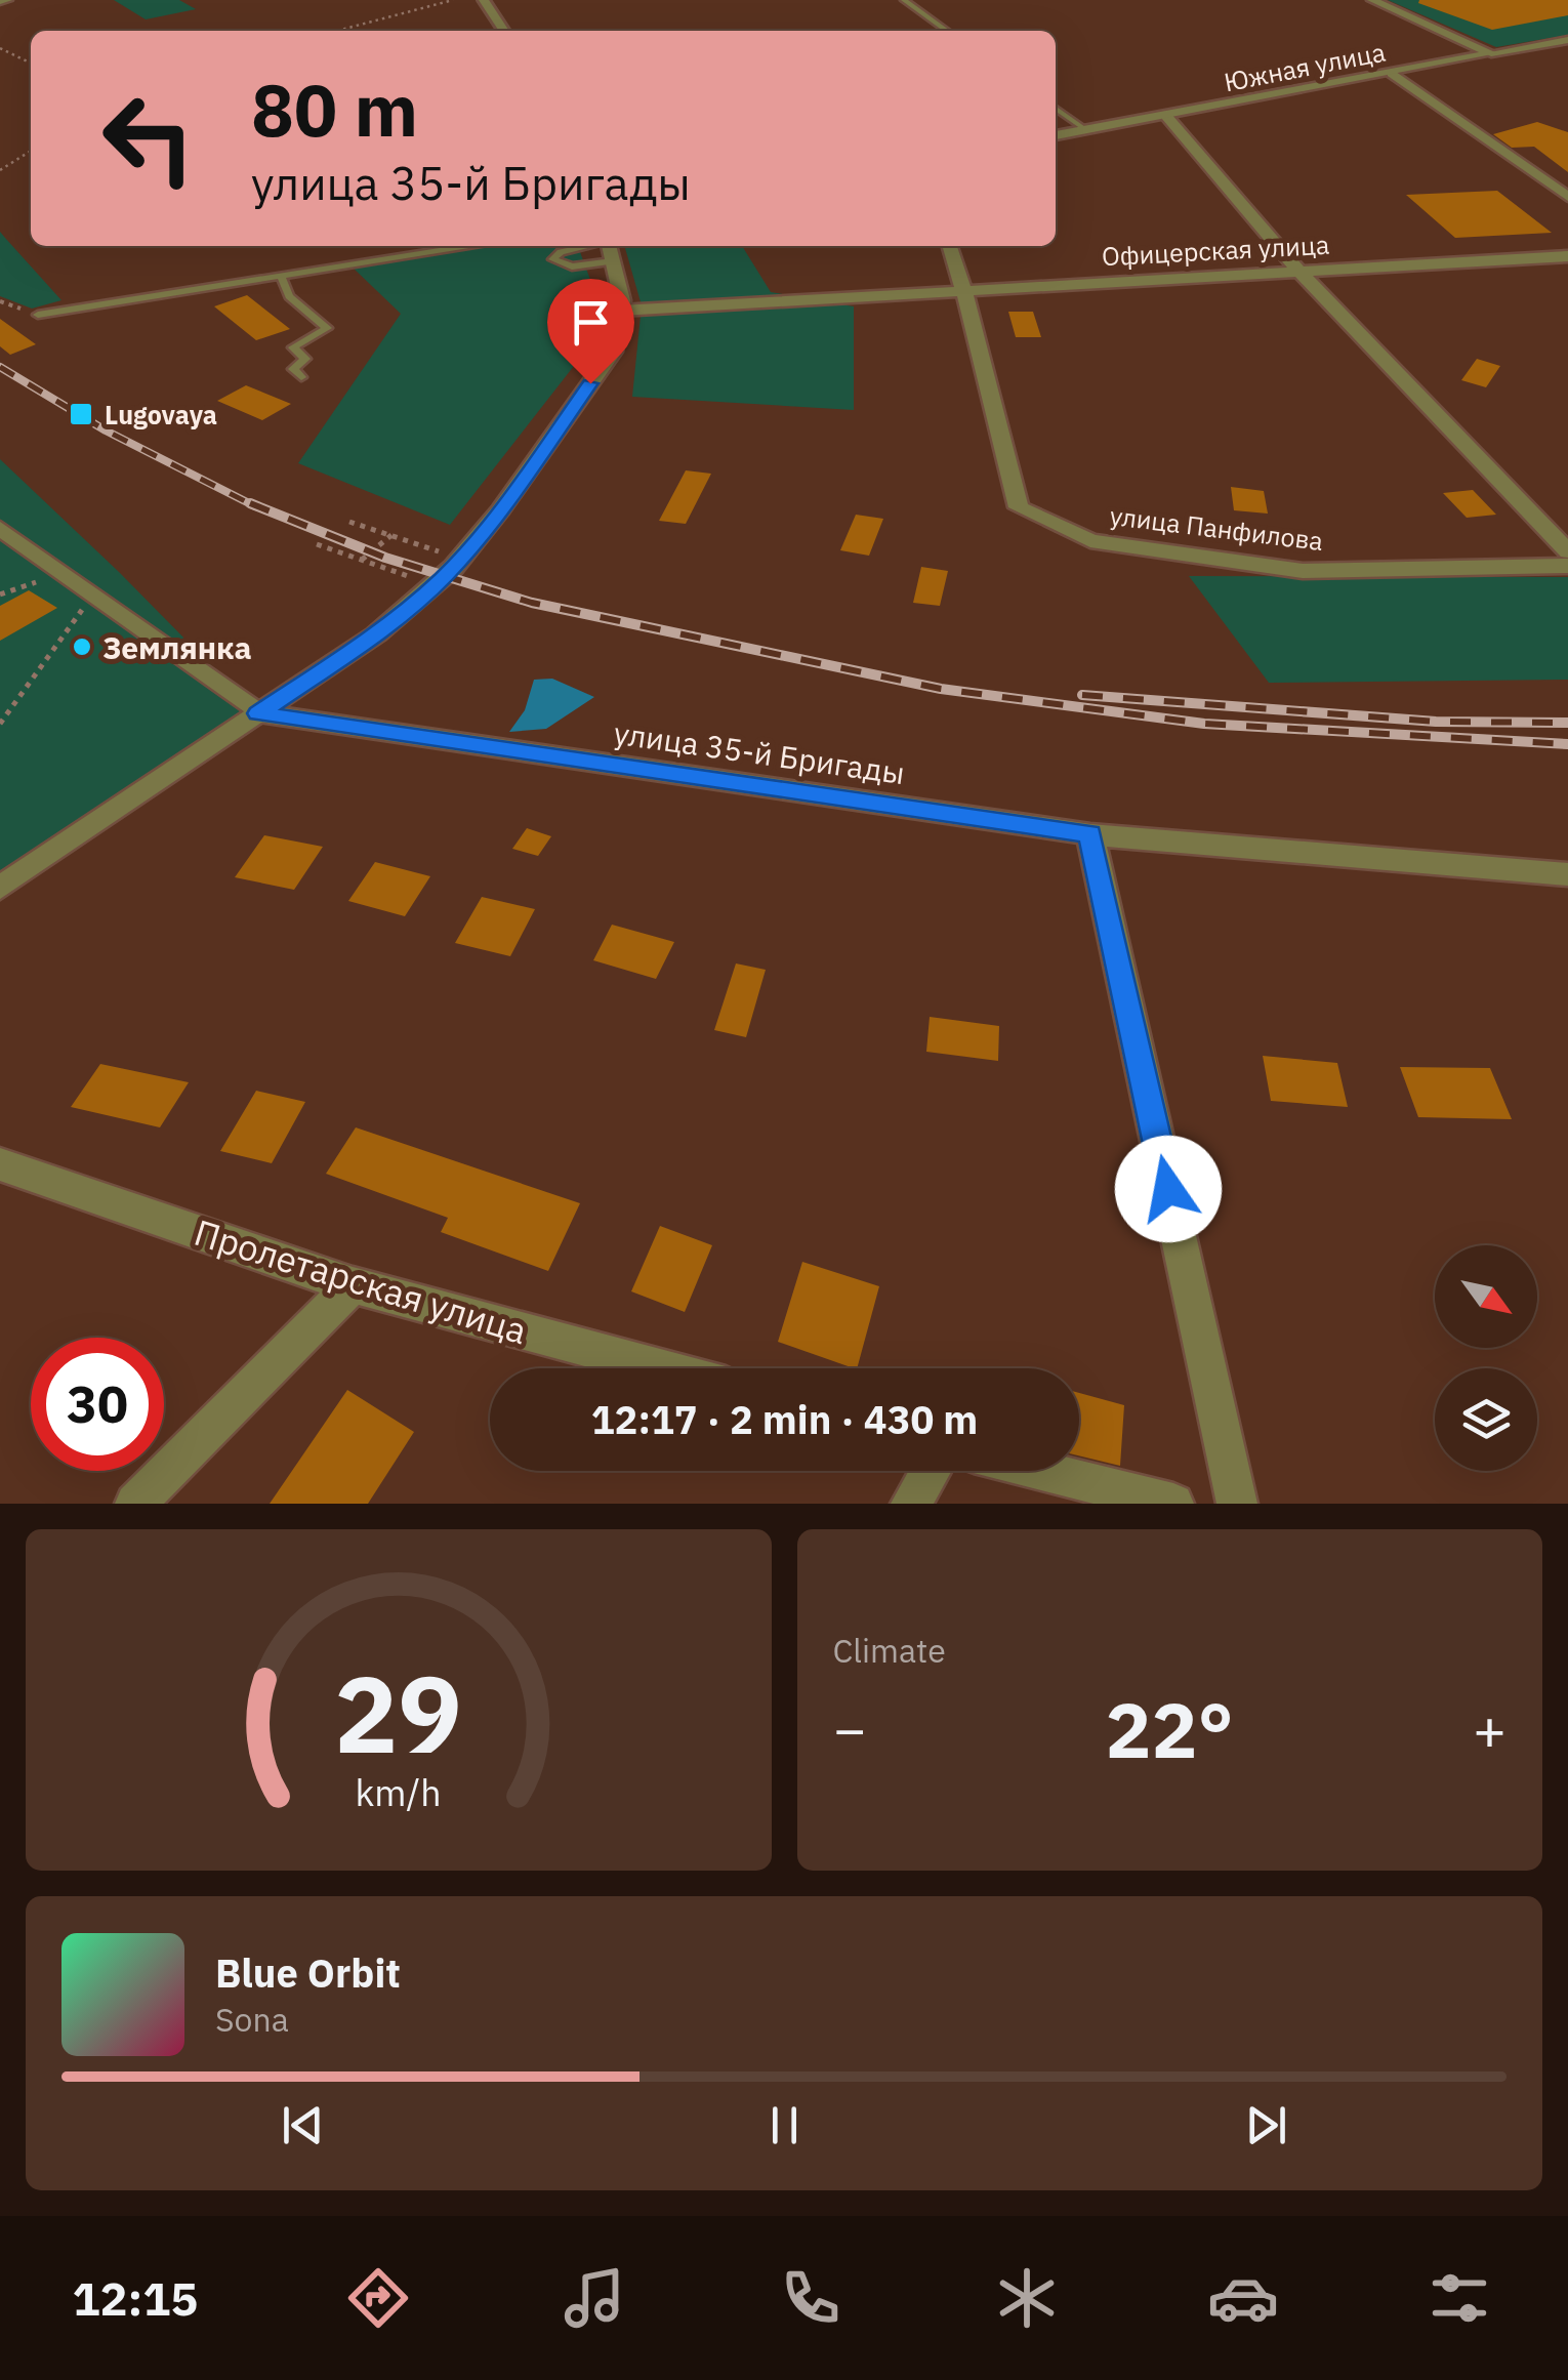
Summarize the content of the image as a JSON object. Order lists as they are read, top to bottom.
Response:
{
  "streets": {
    "street": [
      "Южная улица",
      "Офицерская улица",
      "улица Панфилова",
      "улица 35-й Бригады",
      "Пролетарская улица"
    ]
  },
  "crossings": [
    ["Офицерская улица", "улица Панфилова"]
  ],
  "places": {
    "transit": ["Lugovaya"],
    "other": ["Землянка"]
  },
  "north": "bottom right",
  "page": {
    "turn": ["80 m", "улица 35-й Бригады"],
    "limit": "30",
    "trip": "12:17 · 2 min · 430 m",
    "tile": "Climate",
    "heat": ["−", "22°", "+"],
    "song": ["Blue Orbit", "Sona"],
    "tabs": "12:15",
    "gauge": ["29", "km/h"]
  }
}
